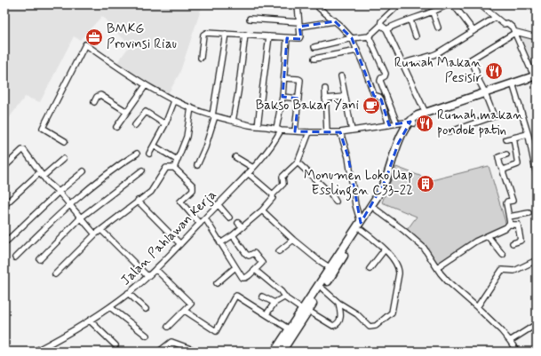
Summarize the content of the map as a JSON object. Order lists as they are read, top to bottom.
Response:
{
  "streets": {
    "street": ["Jalan Pahlawan Kerja"]
  },
  "places": {
    "office": ["BMKG Provinsi Riau"],
    "restaurant": ["Rumah Makan Pesisir", "Rumah makan pondok patin"],
    "cafe": ["Bakso Bakar Yani"],
    "building": ["Monumen Loko Uap Esslingen C33-22"]
  }
}
